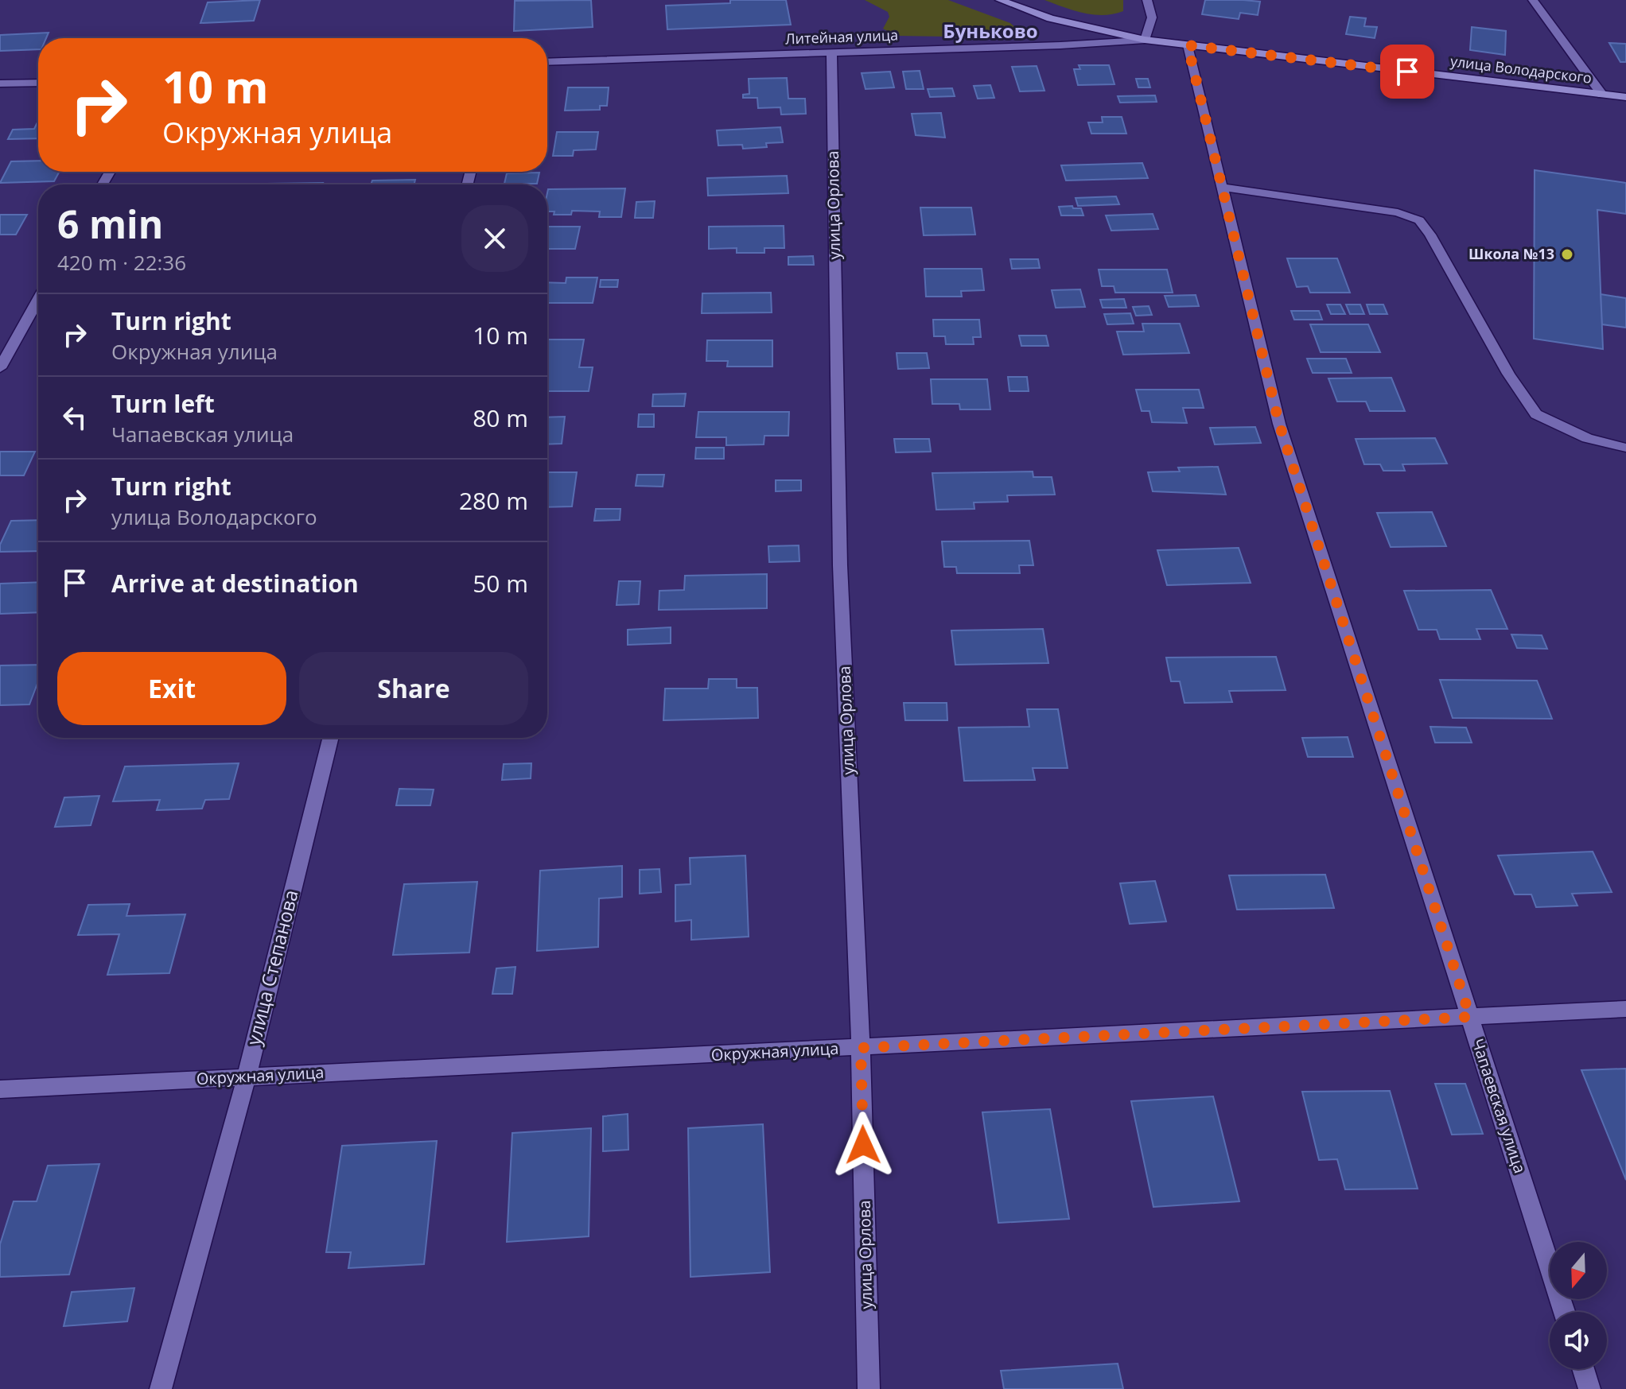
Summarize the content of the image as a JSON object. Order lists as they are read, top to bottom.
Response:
{
  "streets": {
    "main road": ["улица Володарского"],
    "street": [
      "Литейная улица",
      "улица Орлова",
      "улица Степанова",
      "Окружная улица",
      "Чапаевская улица"
    ]
  },
  "crossings": [
    ["Литейная улица", "улица Володарского"],
    ["Литейная улица", "улица Орлова"],
    ["улица Володарского", "Чапаевская улица"],
    ["улица Орлова", "Окружная улица"],
    ["улица Степанова", "Окружная улица"],
    ["Окружная улица", "Чапаевская улица"]
  ],
  "districts": ["Буньково"],
  "places": ["Школа №13"],
  "north": "bottom",
  "page": {
    "turn": ["10 m", "Окружная улица"],
    "heading": ["6 min", "420 m · 22:36"],
    "list": [
      {
        "name": "Turn right",
        "note": "Окружная улица",
        "value": "10 m"
      },
      {
        "name": "Turn left",
        "note": "Чапаевская улица",
        "value": "80 m"
      },
      {
        "name": "Turn right",
        "note": "улица Володарского",
        "value": "280 m"
      },
      {
        "name": "Arrive at destination",
        "value": "50 m"
      }
    ],
    "buttons": ["Exit", "Share"]
  }
}
